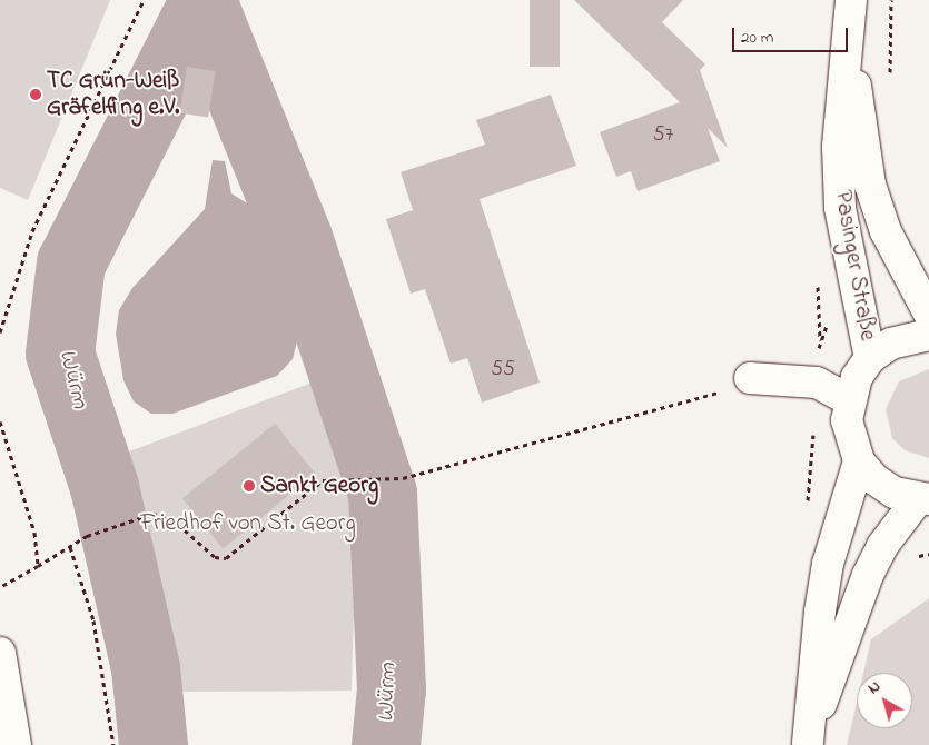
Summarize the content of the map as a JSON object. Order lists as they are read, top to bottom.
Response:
{
  "streets": {
    "main road": ["Pasinger Straße"]
  },
  "water": ["Würm"],
  "parks": ["Friedhof von St. Georg"],
  "places": ["TC Grün-Weiß Gräfelfing e.V.", "Sankt Georg"],
  "house_numbers": ["57", "55"],
  "scale_bar": "20 m",
  "north": "top left"
}
